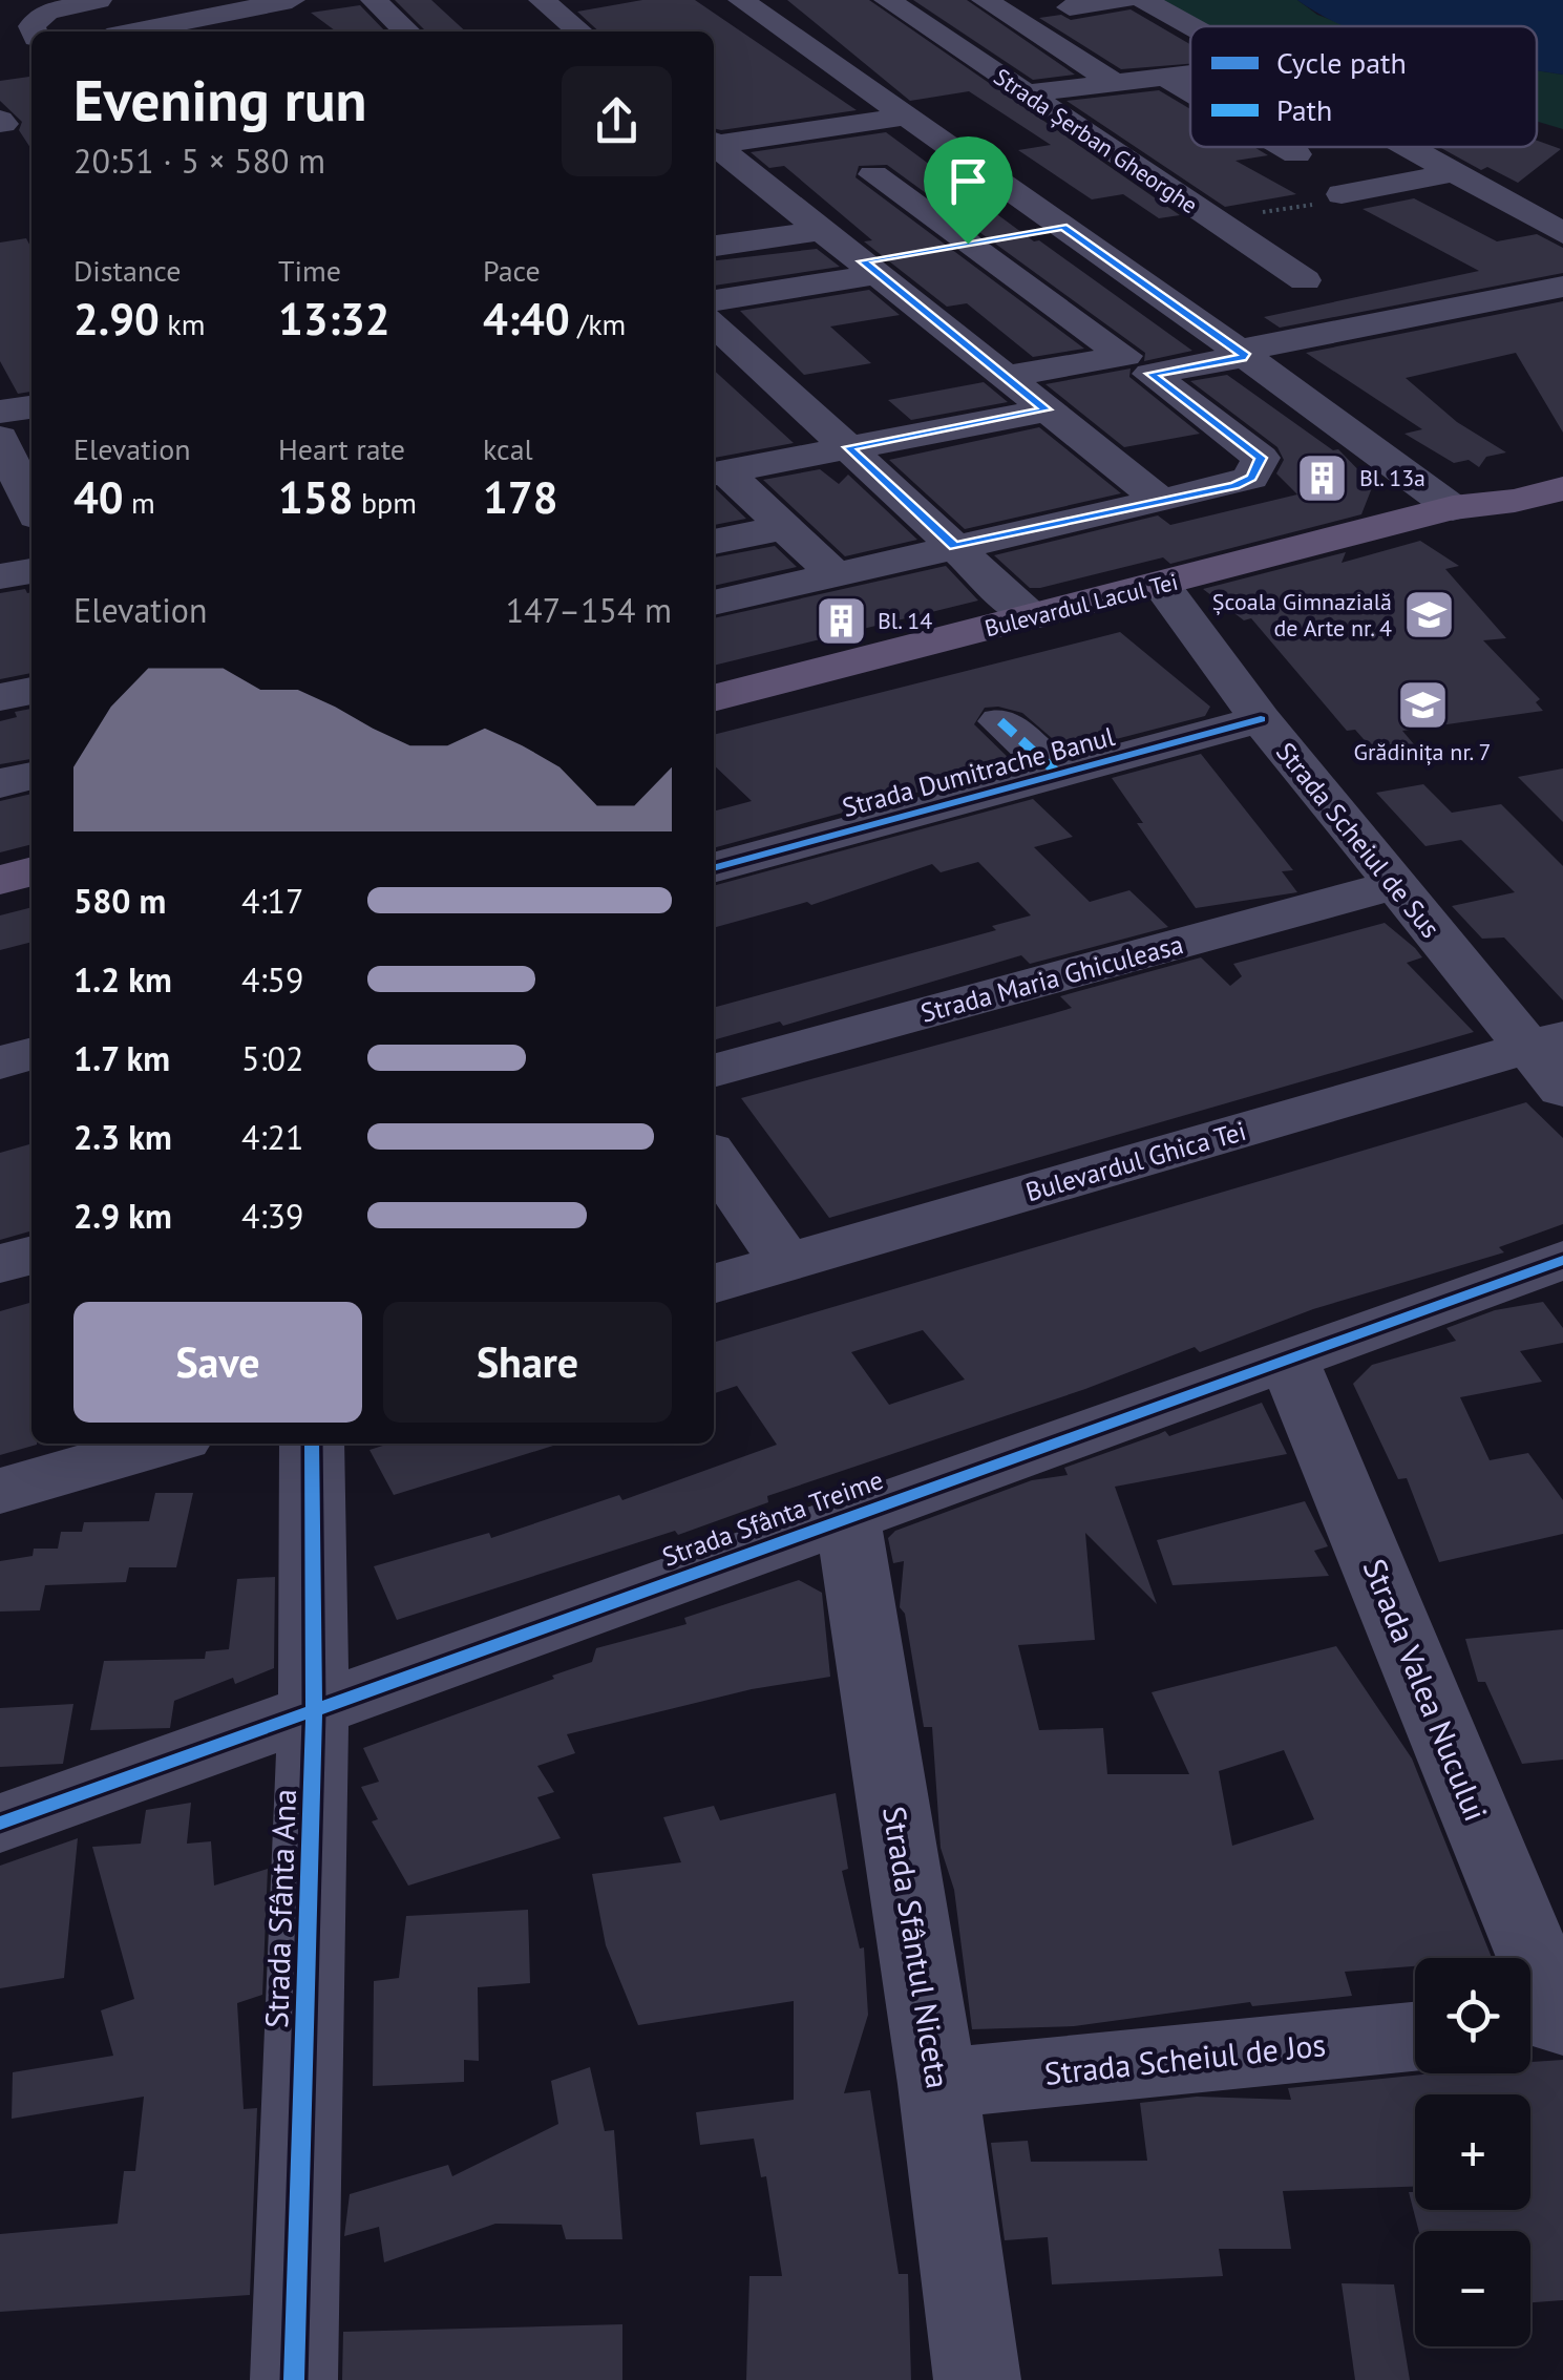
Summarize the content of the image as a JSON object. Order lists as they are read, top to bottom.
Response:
{
  "streets": {
    "main road": ["Bulevardul Lacul Tei"],
    "street": [
      "Strada Șerban Gheorghe",
      "Strada Dumitrache Banul",
      "Strada Scheiul de Sus",
      "Strada Maria Ghiculeasa",
      "Bulevardul Ghica Tei",
      "Strada Sfânta Treime",
      "Strada Valea Nucului",
      "Strada Sfânta Ana",
      "Strada Sfântul Niceta",
      "Strada Scheiul de Jos"
    ]
  },
  "crossings": [
    ["Bulevardul Lacul Tei", "Strada Scheiul de Sus"],
    ["Strada Dumitrache Banul", "Strada Scheiul de Sus"],
    ["Strada Scheiul de Sus", "Strada Maria Ghiculeasa"],
    ["Strada Scheiul de Sus", "Bulevardul Ghica Tei"],
    ["Strada Sfânta Treime", "Strada Valea Nucului"],
    ["Strada Sfânta Treime", "Strada Sfânta Ana"],
    ["Strada Sfânta Treime", "Strada Sfântul Niceta"],
    ["Strada Sfântul Niceta", "Strada Scheiul de Jos"]
  ],
  "places": {
    "building": ["Bl. 13a", "Bl. 14"],
    "school or university": ["Școala Gimnazială de Arte nr. 4", "Grădinița nr. 7"]
  },
  "legend": ["Cycle path", "Path"],
  "page": {
    "heading": ["Evening run", "20:51 · 5 × 580 m"],
    "stats": [
      ["Distance", "2.90 km"],
      ["Time", "13:32"],
      ["Pace", "4:40 /km"],
      ["Elevation", "40 m"],
      ["Heart rate", "158 bpm"],
      ["kcal", "178"]
    ],
    "chart": ["Elevation", "147–154 m"],
    "list": [
      {
        "name": "580 m",
        "note": "4:17"
      },
      {
        "name": "1.2 km",
        "note": "4:59"
      },
      {
        "name": "1.7 km",
        "note": "5:02"
      },
      {
        "name": "2.3 km",
        "note": "4:21"
      },
      {
        "name": "2.9 km",
        "note": "4:39"
      }
    ],
    "buttons": ["Save", "Share"],
    "map_buttons": ["+", "−"]
  }
}
